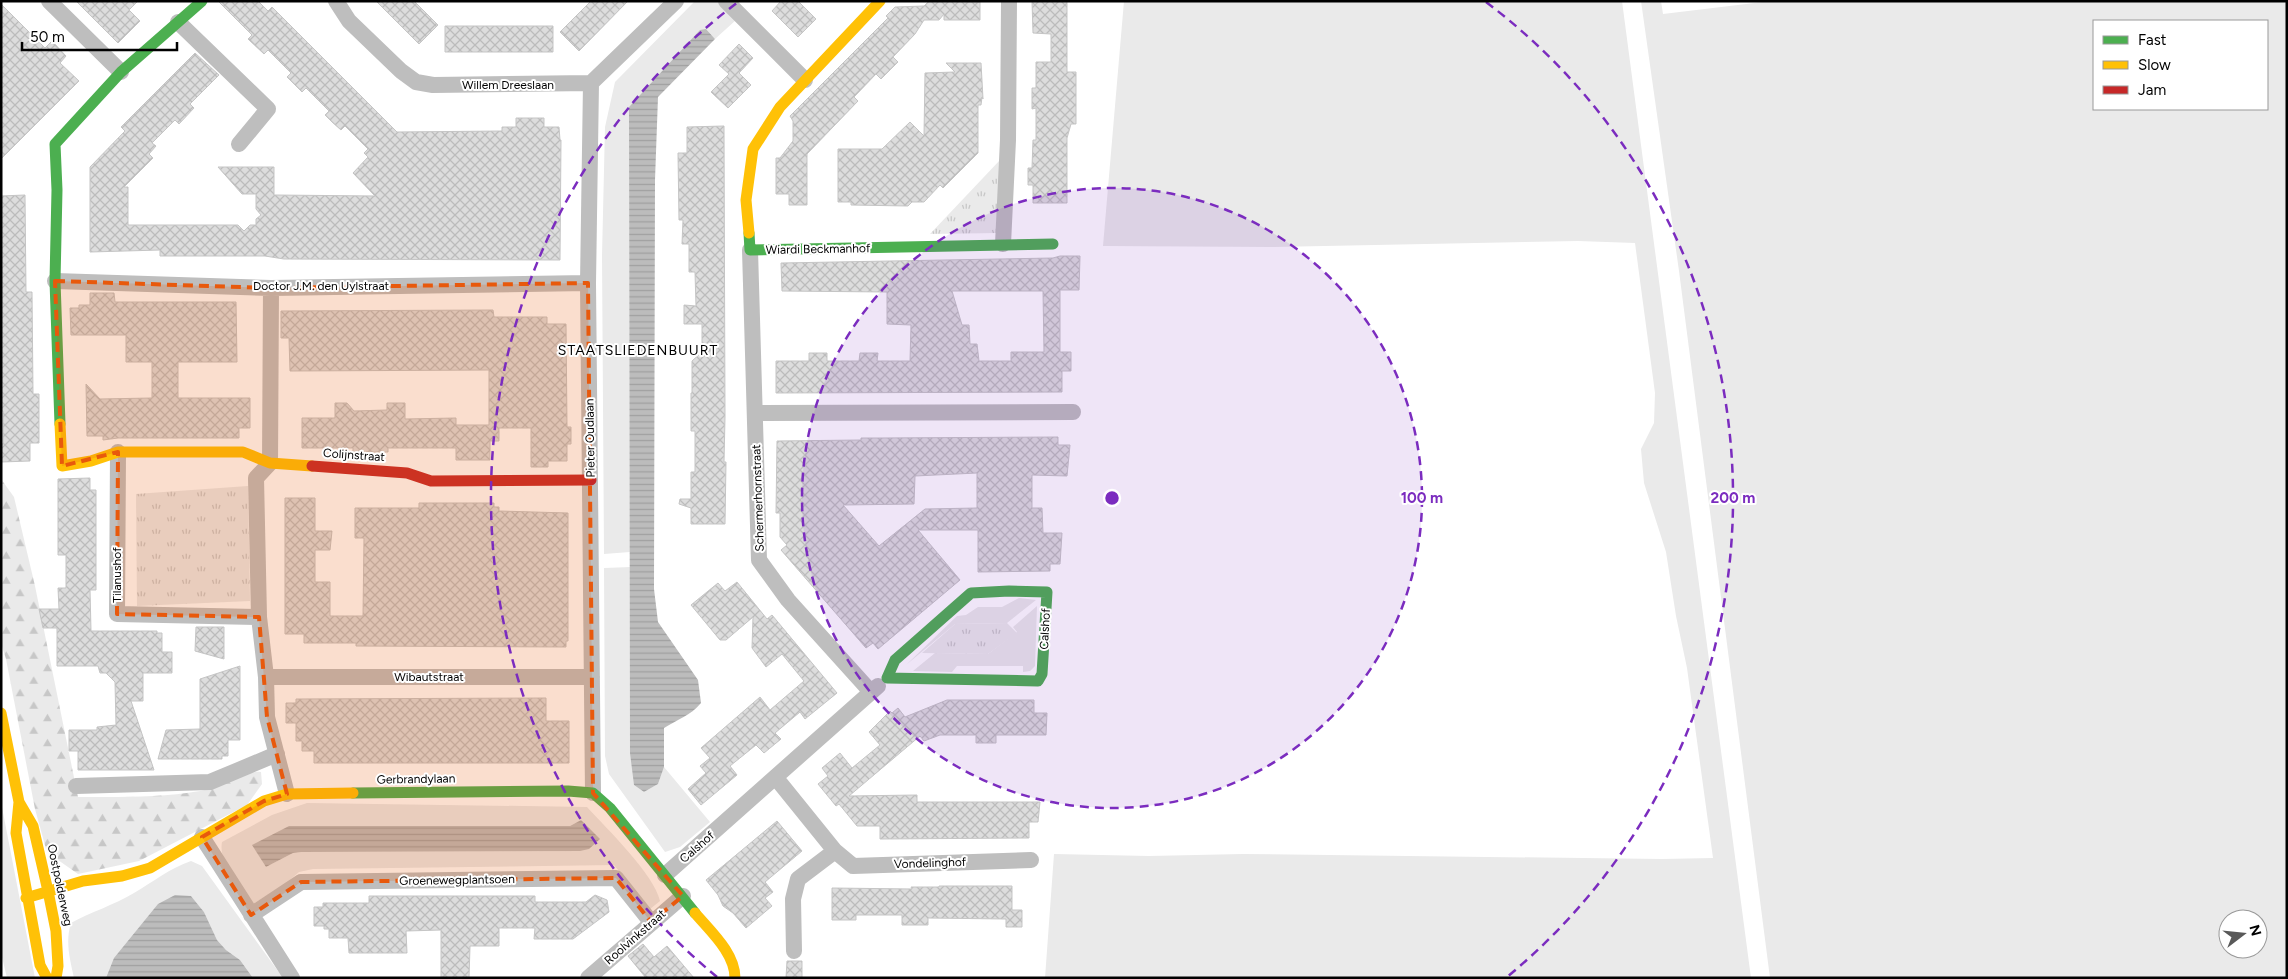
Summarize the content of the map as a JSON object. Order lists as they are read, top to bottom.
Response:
{
  "streets": {
    "street": [
      "Willem Dreeslaan",
      "Wiardi Beckmanhof",
      "Doctor J.M. den Uylstraat",
      "Pieter Oudlaan",
      "Colijnstraat",
      "Schermerhornstraat",
      "Tilanushof",
      "Calshof",
      "Wibautstraat",
      "Gerbrandylaan",
      "Vondelinghof",
      "Groenewegplantsoen",
      "Oostpolderweg",
      "Roolvinkstraat"
    ]
  },
  "crossings": [
    ["Willem Dreeslaan", "Pieter Oudlaan"],
    ["Wiardi Beckmanhof", "Schermerhornstraat"],
    ["Doctor J.M. den Uylstraat", "Pieter Oudlaan"],
    ["Pieter Oudlaan", "Colijnstraat"],
    ["Pieter Oudlaan", "Wibautstraat"],
    ["Pieter Oudlaan", "Gerbrandylaan"],
    ["Colijnstraat", "Tilanushof"],
    ["Schermerhornstraat", "Calshof"],
    ["Calshof", "Vondelinghof"],
    ["Gerbrandylaan", "Oostpolderweg"],
    ["Groenewegplantsoen", "Roolvinkstraat"]
  ],
  "districts": ["STAATSLIEDENBUURT"],
  "legend": ["Fast", "Slow", "Jam"],
  "scale_bar": "50 m",
  "north": "right",
  "rings": ["100 m", "200 m"]
}
